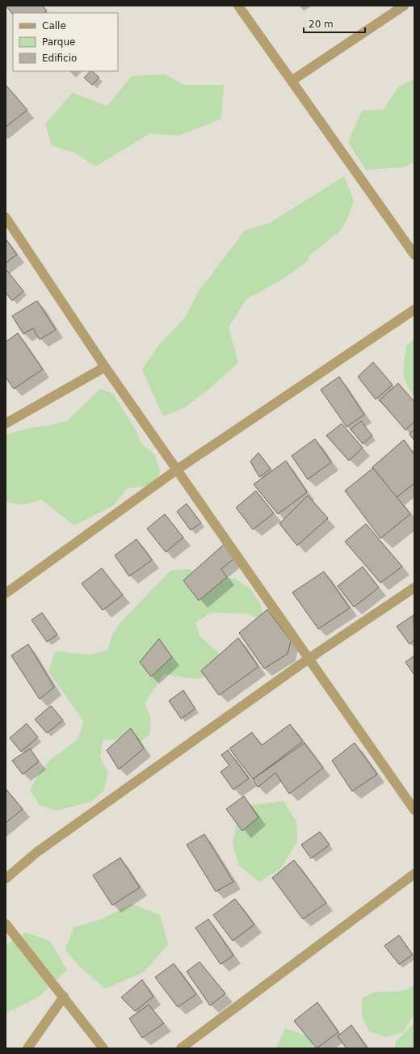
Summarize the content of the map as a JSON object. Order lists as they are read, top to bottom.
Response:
{
  "legend": ["Calle", "Parque", "Edificio"],
  "scale_bar": "20 m"
}
